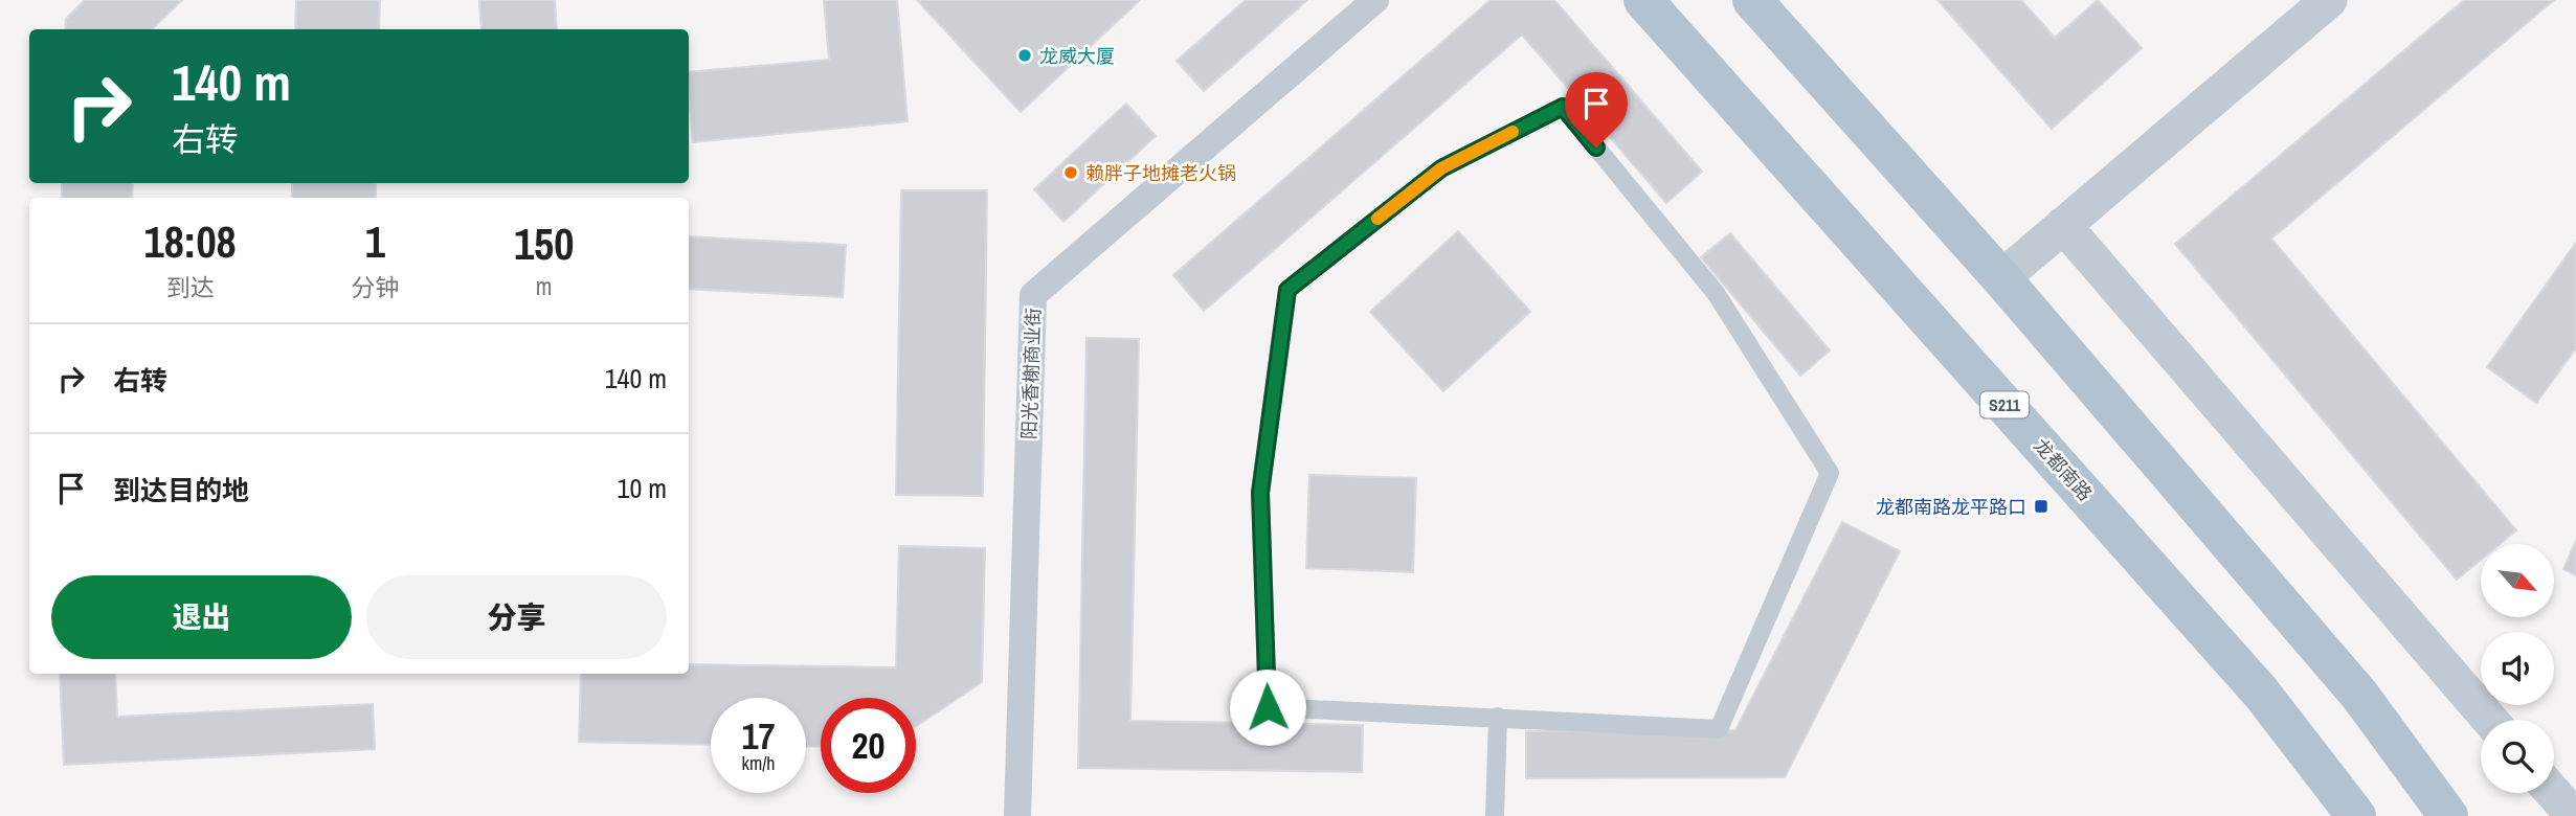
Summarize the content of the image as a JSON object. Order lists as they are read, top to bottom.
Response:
{
  "streets": {
    "main road": ["S211", "龙都南路"],
    "street": ["阳光香榭商业街"]
  },
  "places": {
    "other": ["龙威大厦", "赖胖子地摊老火锅"],
    "transit": ["龙都南路龙平路口"]
  },
  "north": "bottom right",
  "page": {
    "turn": ["140 m", "右转"],
    "eta": [
      "18:08",
      "到达",
      "1",
      "分钟",
      "150",
      "m"
    ],
    "list": [
      {
        "name": "右转",
        "value": "140 m"
      },
      {
        "name": "到达目的地",
        "value": "10 m"
      }
    ],
    "buttons": ["退出", "分享"],
    "speed": "17 km/h",
    "limit": "20"
  }
}
